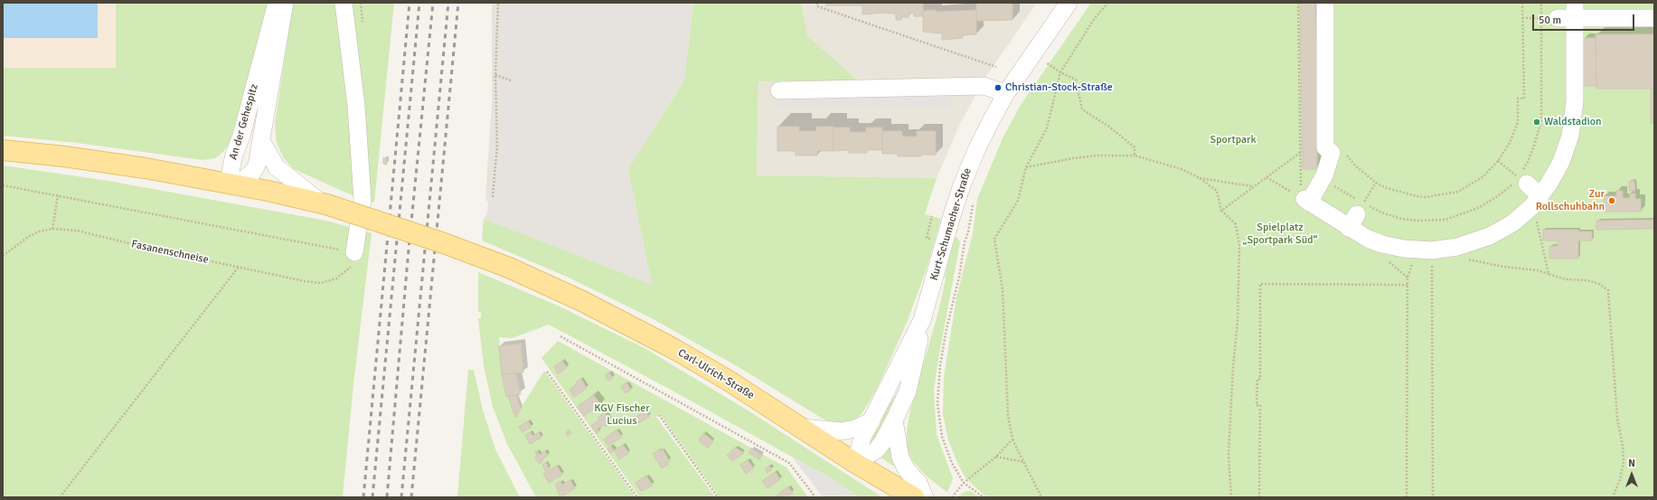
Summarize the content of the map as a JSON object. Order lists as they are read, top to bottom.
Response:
{
  "streets": {
    "main road": ["Carl-Ulrich-Straße"],
    "street": ["An der Gehespitz", "Kurt-Schumacher-Straße"],
    "path": ["Fasanenschneise"]
  },
  "crossings": [
    ["An der Gehespitz", "Carl-Ulrich-Straße"],
    ["Kurt-Schumacher-Straße", "Carl-Ulrich-Straße"]
  ],
  "parks": ["Sportpark", "Spielplatz „Sportpark Süd“", "KGV Fischer Lucius"],
  "places": ["Christian-Stock-Straße", "Waldstadion", "Zur Rollschuhbahn"],
  "scale_bar": "50 m",
  "north": "top"
}
